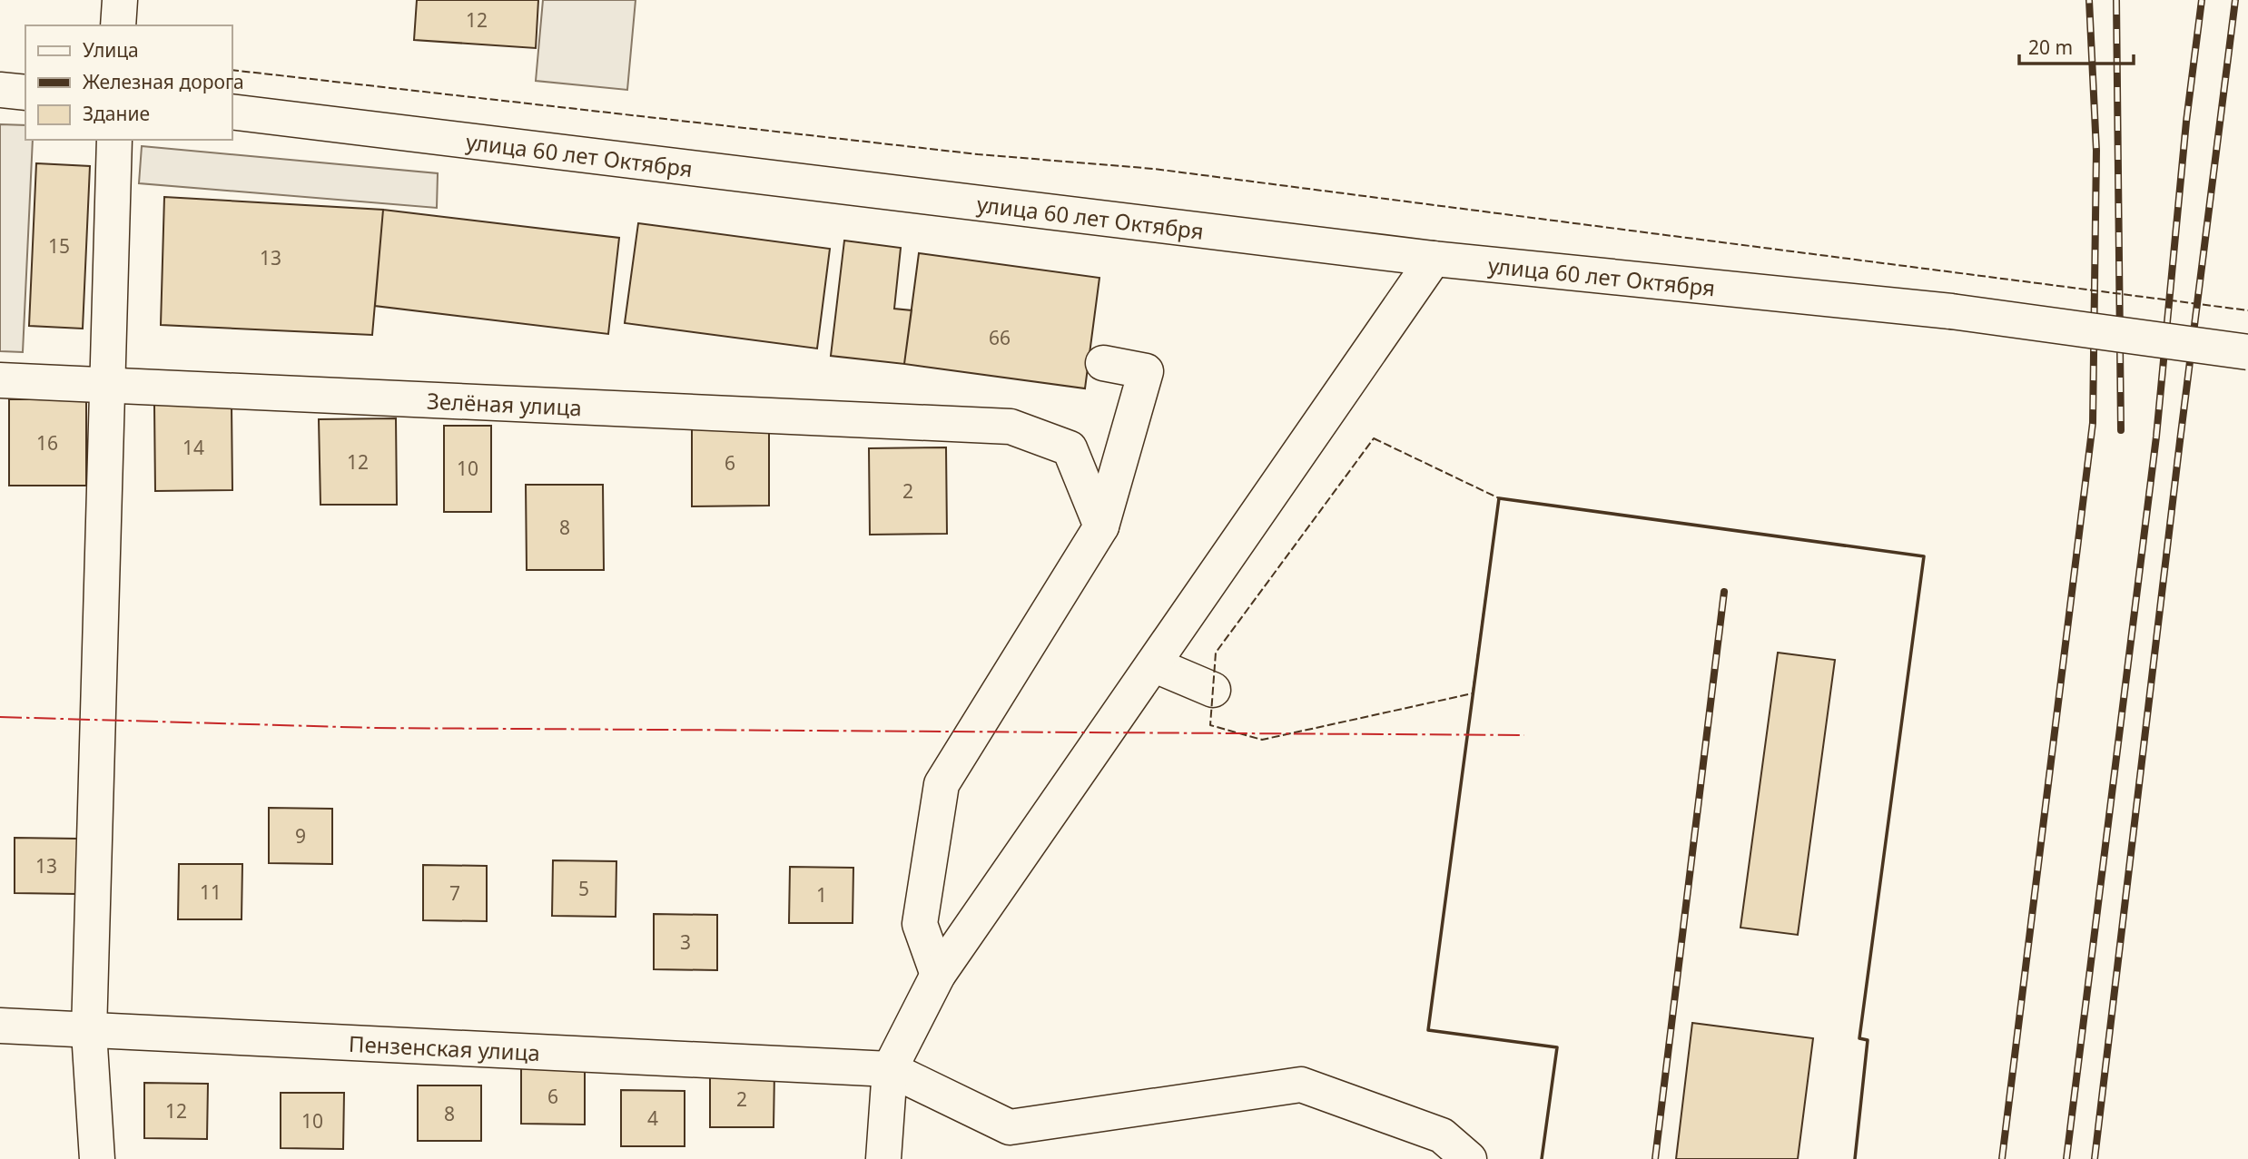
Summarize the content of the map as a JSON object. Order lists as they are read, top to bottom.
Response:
{
  "streets": {
    "street": ["улица 60 лет Октября", "Зелёная улица", "Пензенская улица"]
  },
  "house_numbers": [
    "12",
    "15",
    "13",
    "66",
    "16",
    "14",
    "12",
    "6",
    "10",
    "2",
    "8",
    "9",
    "13",
    "5",
    "11",
    "7",
    "1",
    "3",
    "6",
    "2",
    "12",
    "8",
    "4",
    "10"
  ],
  "legend": ["Улица", "Железная дорога", "Здание"],
  "scale_bar": "20 m"
}
